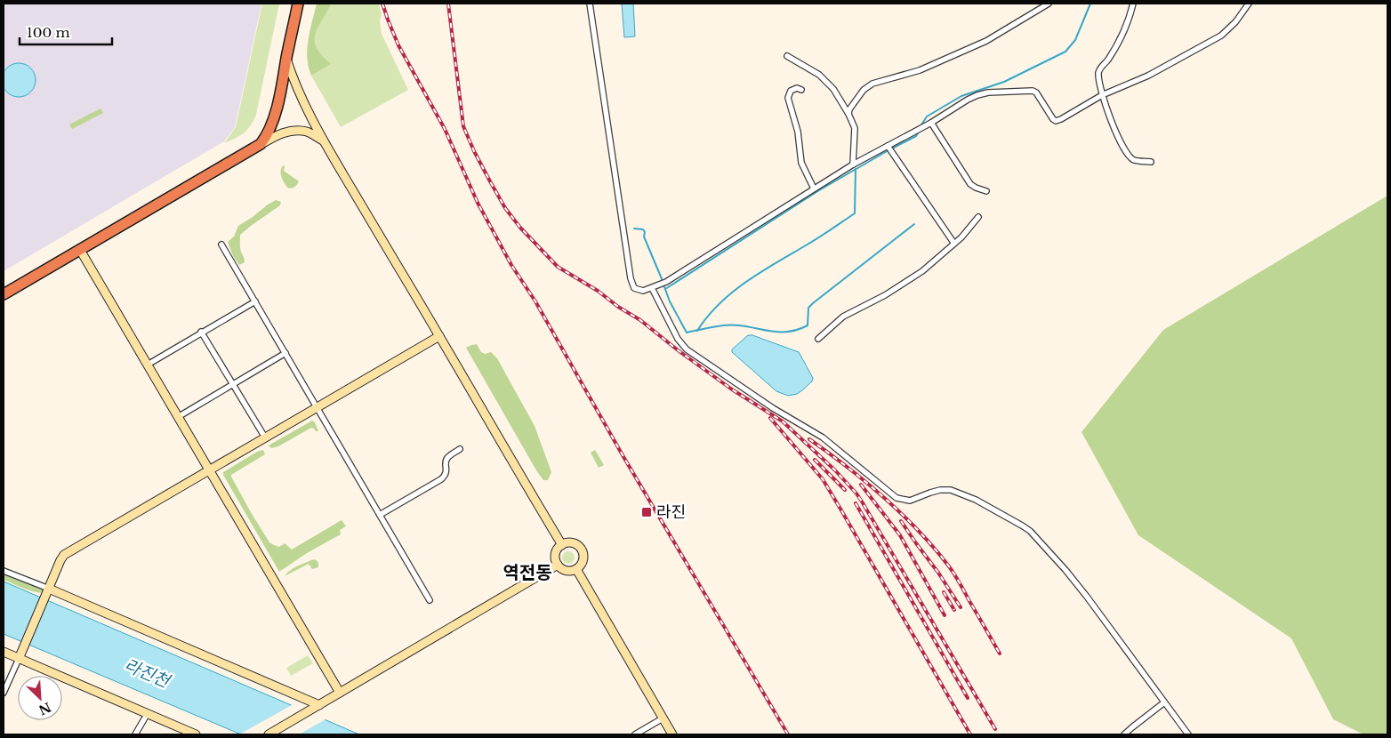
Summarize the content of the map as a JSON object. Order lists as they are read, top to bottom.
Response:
{
  "districts": ["역전동"],
  "water": ["라진천"],
  "places": {
    "transit": ["라진"]
  },
  "scale_bar": "100 m",
  "north": "bottom right"
}
